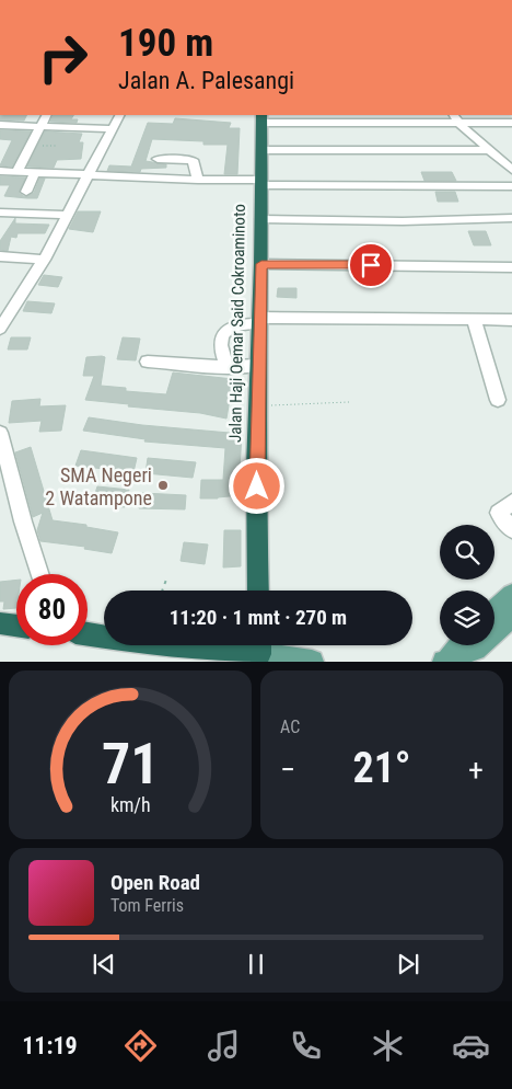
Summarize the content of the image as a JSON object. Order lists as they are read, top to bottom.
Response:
{
  "streets": {
    "highway": ["Jalan Haji Oemar Said Cokroaminoto"]
  },
  "places": ["SMA Negeri 2 Watampone"],
  "page": {
    "turn": ["190 m", "Jalan A. Palesangi"],
    "limit": "80",
    "trip": "11:20 · 1 mnt · 270 m",
    "tile": "AC",
    "heat": ["−", "21°", "+"],
    "song": ["Open Road", "Tom Ferris"],
    "tabs": "11:19",
    "gauge": ["71", "km/h"]
  }
}
